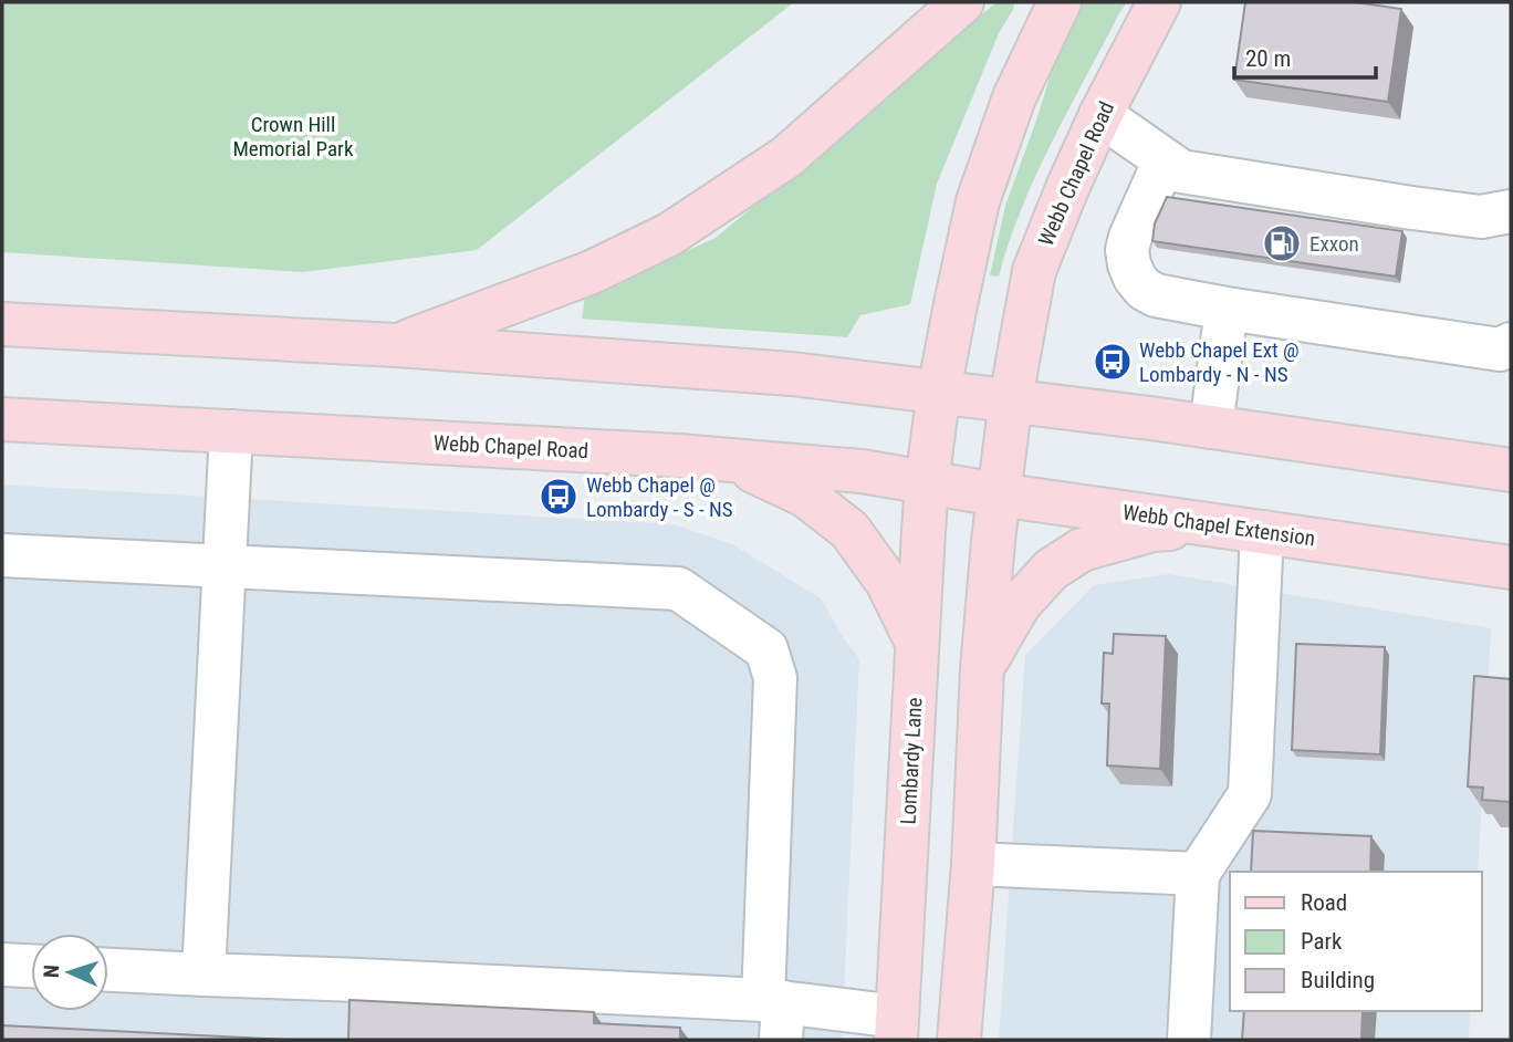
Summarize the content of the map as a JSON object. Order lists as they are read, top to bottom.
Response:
{
  "streets": {
    "main road": ["Webb Chapel Road", "Webb Chapel Extension", "Lombardy Lane"]
  },
  "crossings": [
    ["Webb Chapel Road", "Webb Chapel Extension"],
    ["Webb Chapel Road", "Lombardy Lane"],
    ["Webb Chapel Extension", "Lombardy Lane"]
  ],
  "parks": ["Crown Hill Memorial Park"],
  "places": {
    "fuel station": ["Exxon"],
    "bus stop": ["Webb Chapel Ext @ Lombardy - N - NS", "Webb Chapel @ Lombardy - S - NS"]
  },
  "legend": ["Road", "Park", "Building"],
  "scale_bar": "20 m",
  "north": "left"
}
